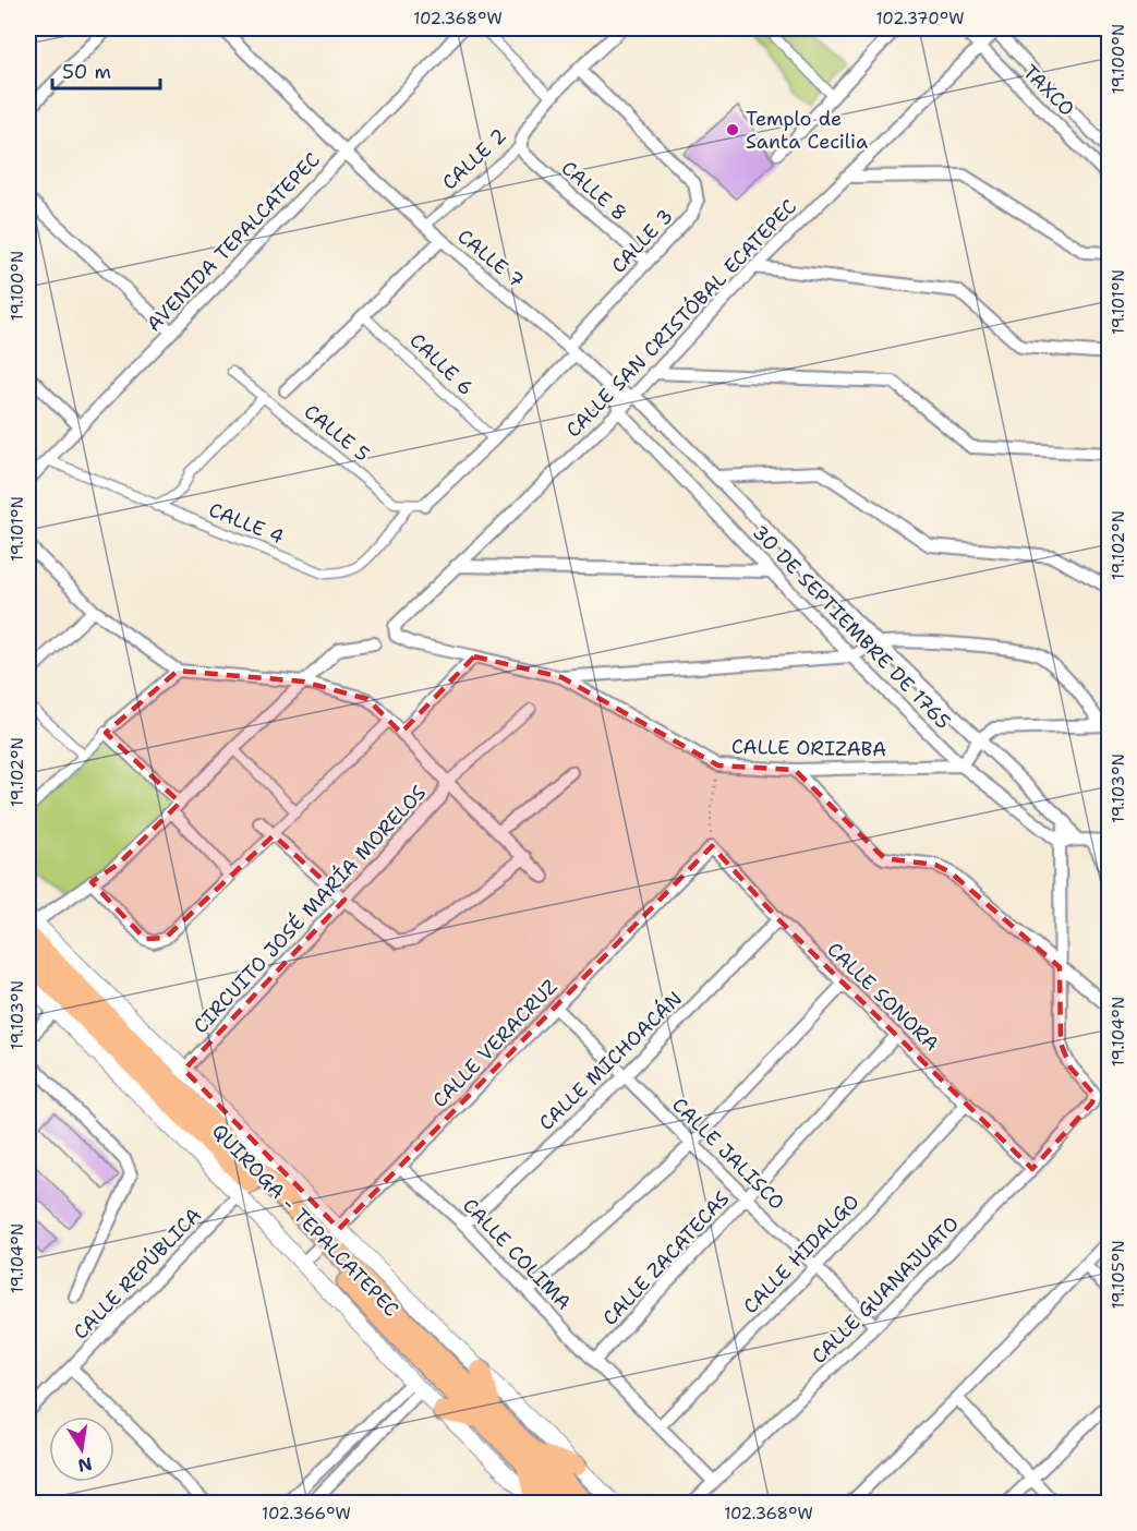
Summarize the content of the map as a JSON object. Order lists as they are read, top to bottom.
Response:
{
  "streets": {
    "main road": ["QUIROGA - TEPALCATEPEC"],
    "street": [
      "TAXCO",
      "CALLE 2",
      "CALLE 8",
      "CALLE 3",
      "AVENIDA TEPALCATEPEC",
      "CALLE 7",
      "CALLE SAN CRISTÓBAL ECATEPEC",
      "CALLE 6",
      "CALLE 5",
      "CALLE 4",
      "30 DE SEPTIEMBRE DE 1765",
      "CALLE ORIZABA",
      "CIRCUITO JOSÉ MARÍA MORELOS",
      "CALLE SONORA",
      "CALLE VERACRUZ",
      "CALLE MICHOACÁN",
      "CALLE JALISCO",
      "CALLE COLIMA",
      "CALLE HIDALGO",
      "CALLE ZACATECAS",
      "CALLE REPÚBLICA",
      "CALLE GUANAJUATO"
    ]
  },
  "crossings": [
    ["TAXCO", "CALLE SAN CRISTÓBAL ECATEPEC"],
    ["CALLE 2", "CALLE 8"],
    ["CALLE 2", "CALLE 3"],
    ["CALLE 2", "CALLE 7"],
    ["CALLE 8", "CALLE 3"],
    ["CALLE 3", "CALLE 7"],
    ["CALLE 3", "CALLE 6"],
    ["CALLE 3", "CALLE 5"],
    ["AVENIDA TEPALCATEPEC", "CALLE 7"],
    ["AVENIDA TEPALCATEPEC", "CALLE 4"],
    ["CALLE 7", "CALLE SAN CRISTÓBAL ECATEPEC"],
    ["CALLE 7", "30 DE SEPTIEMBRE DE 1765"],
    ["CALLE SAN CRISTÓBAL ECATEPEC", "30 DE SEPTIEMBRE DE 1765"],
    ["CALLE 5", "CALLE 4"],
    ["30 DE SEPTIEMBRE DE 1765", "CALLE ORIZABA"],
    ["CIRCUITO JOSÉ MARÍA MORELOS", "QUIROGA - TEPALCATEPEC"],
    ["CALLE SONORA", "CALLE VERACRUZ"],
    ["CALLE SONORA", "CALLE MICHOACÁN"],
    ["CALLE SONORA", "CALLE HIDALGO"],
    ["CALLE SONORA", "CALLE ZACATECAS"],
    ["CALLE SONORA", "CALLE GUANAJUATO"],
    ["CALLE VERACRUZ", "CALLE JALISCO"],
    ["CALLE VERACRUZ", "QUIROGA - TEPALCATEPEC"],
    ["CALLE VERACRUZ", "CALLE COLIMA"],
    ["CALLE MICHOACÁN", "CALLE JALISCO"],
    ["CALLE MICHOACÁN", "CALLE COLIMA"],
    ["CALLE JALISCO", "CALLE HIDALGO"],
    ["CALLE JALISCO", "CALLE ZACATECAS"],
    ["CALLE JALISCO", "CALLE GUANAJUATO"],
    ["QUIROGA - TEPALCATEPEC", "CALLE REPÚBLICA"],
    ["CALLE COLIMA", "CALLE HIDALGO"],
    ["CALLE COLIMA", "CALLE ZACATECAS"],
    ["CALLE COLIMA", "CALLE GUANAJUATO"]
  ],
  "places": ["Templo de Santa Cecilia"],
  "scale_bar": "50 m",
  "north": "bottom",
  "coordinates": [
    "102.368°W",
    "102.370°W",
    "19.100°N",
    "19.101°N",
    "19.102°N",
    "19.103°N",
    "19.104°N",
    "19.105°N",
    "102.366°W"
  ]
}
